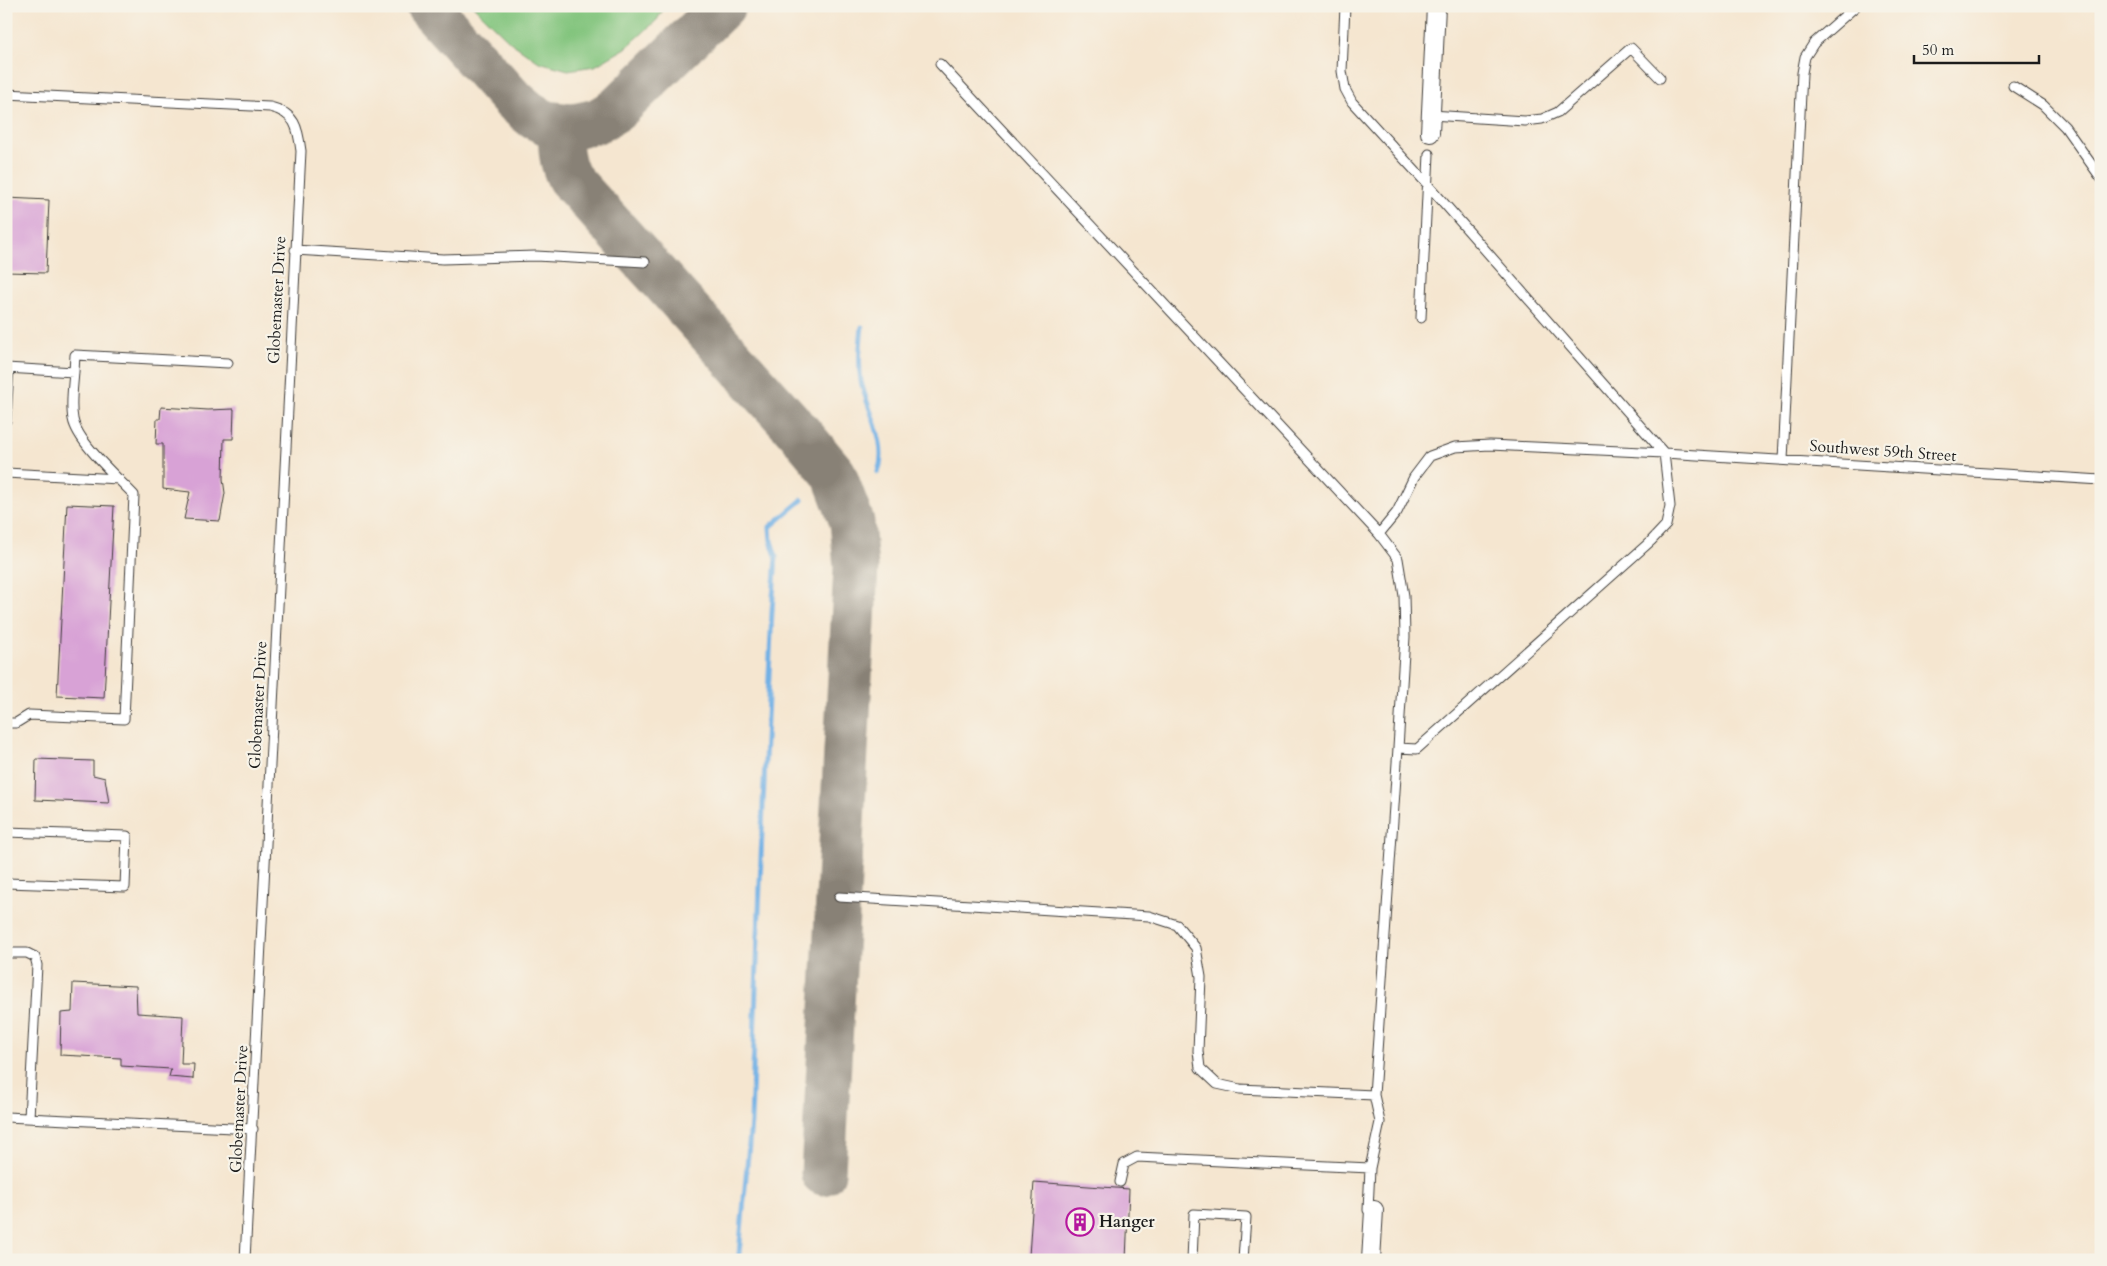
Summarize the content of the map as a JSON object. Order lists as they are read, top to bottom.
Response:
{
  "streets": {
    "lane": ["Globemaster Drive", "Southwest 59th Street"]
  },
  "places": {
    "building": ["Hanger"]
  },
  "scale_bar": "50 m"
}
